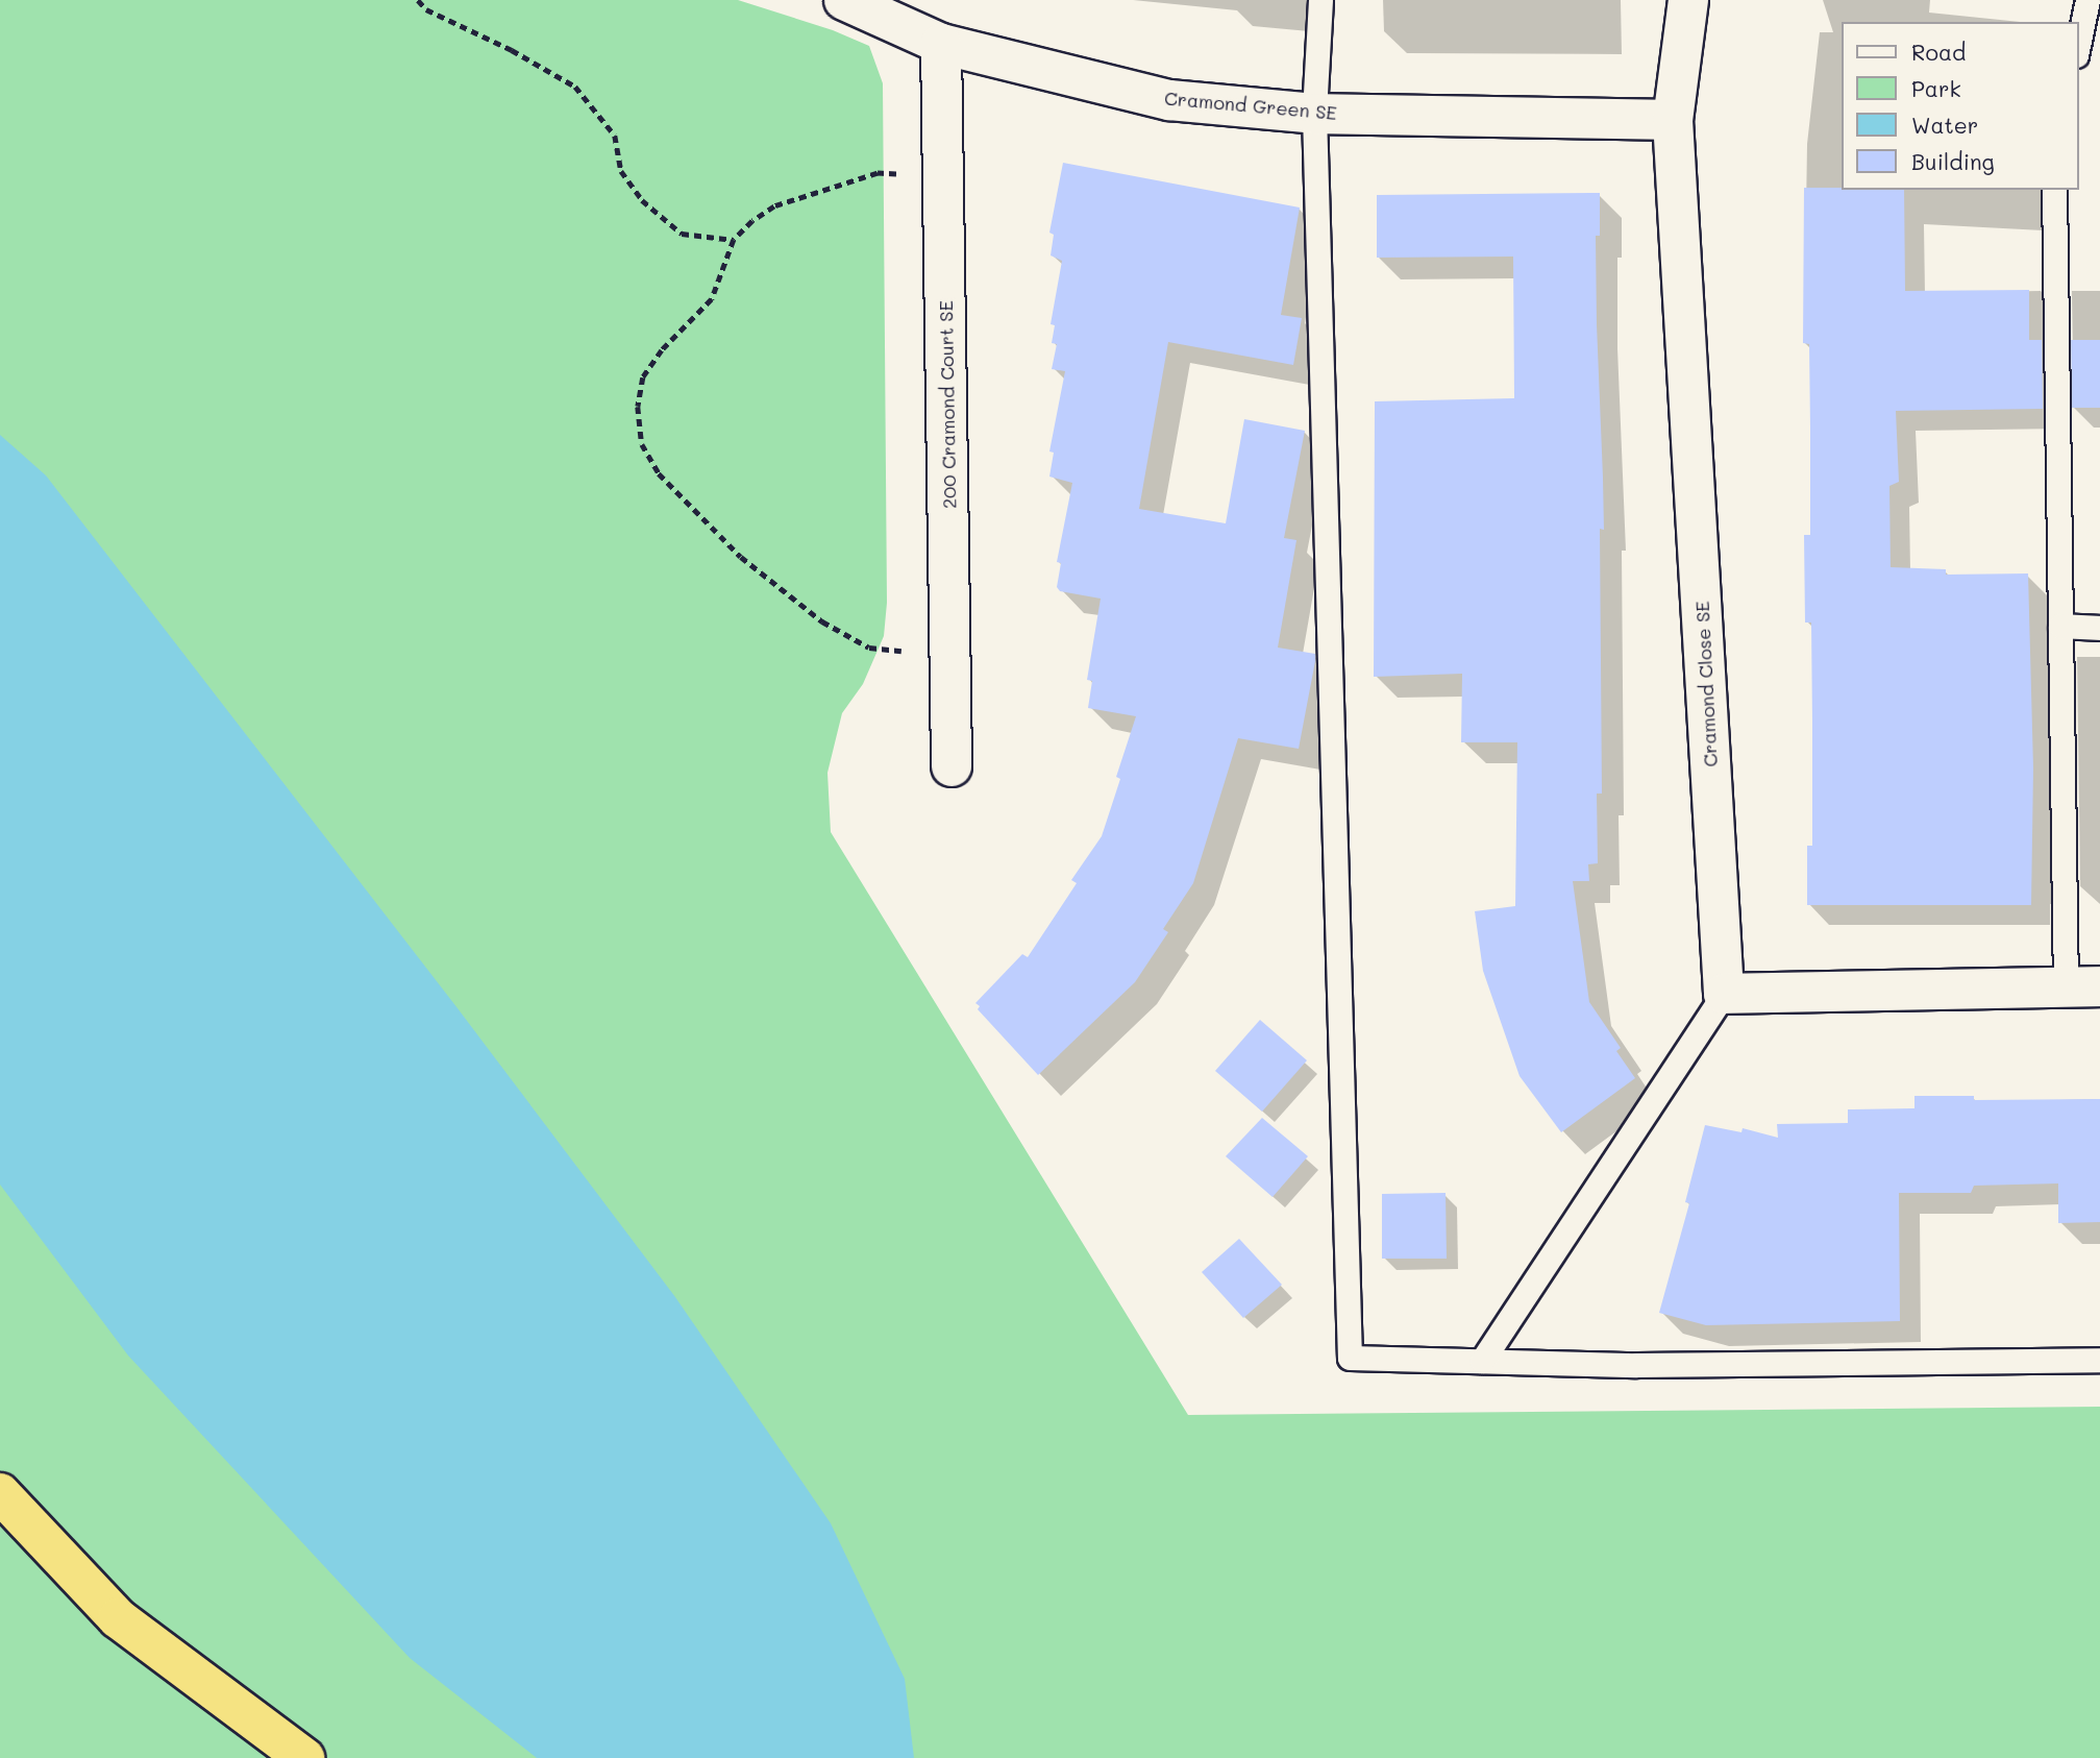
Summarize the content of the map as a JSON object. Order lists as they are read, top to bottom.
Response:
{
  "streets": {
    "street": ["Cramond Green SE", "200 Cramond Court SE", "Cramond Close SE"]
  },
  "crossings": [
    ["Cramond Green SE", "200 Cramond Court SE"],
    ["Cramond Green SE", "Cramond Close SE"]
  ],
  "legend": [
    "Road",
    "Park",
    "Water",
    "Building"
  ]
}
